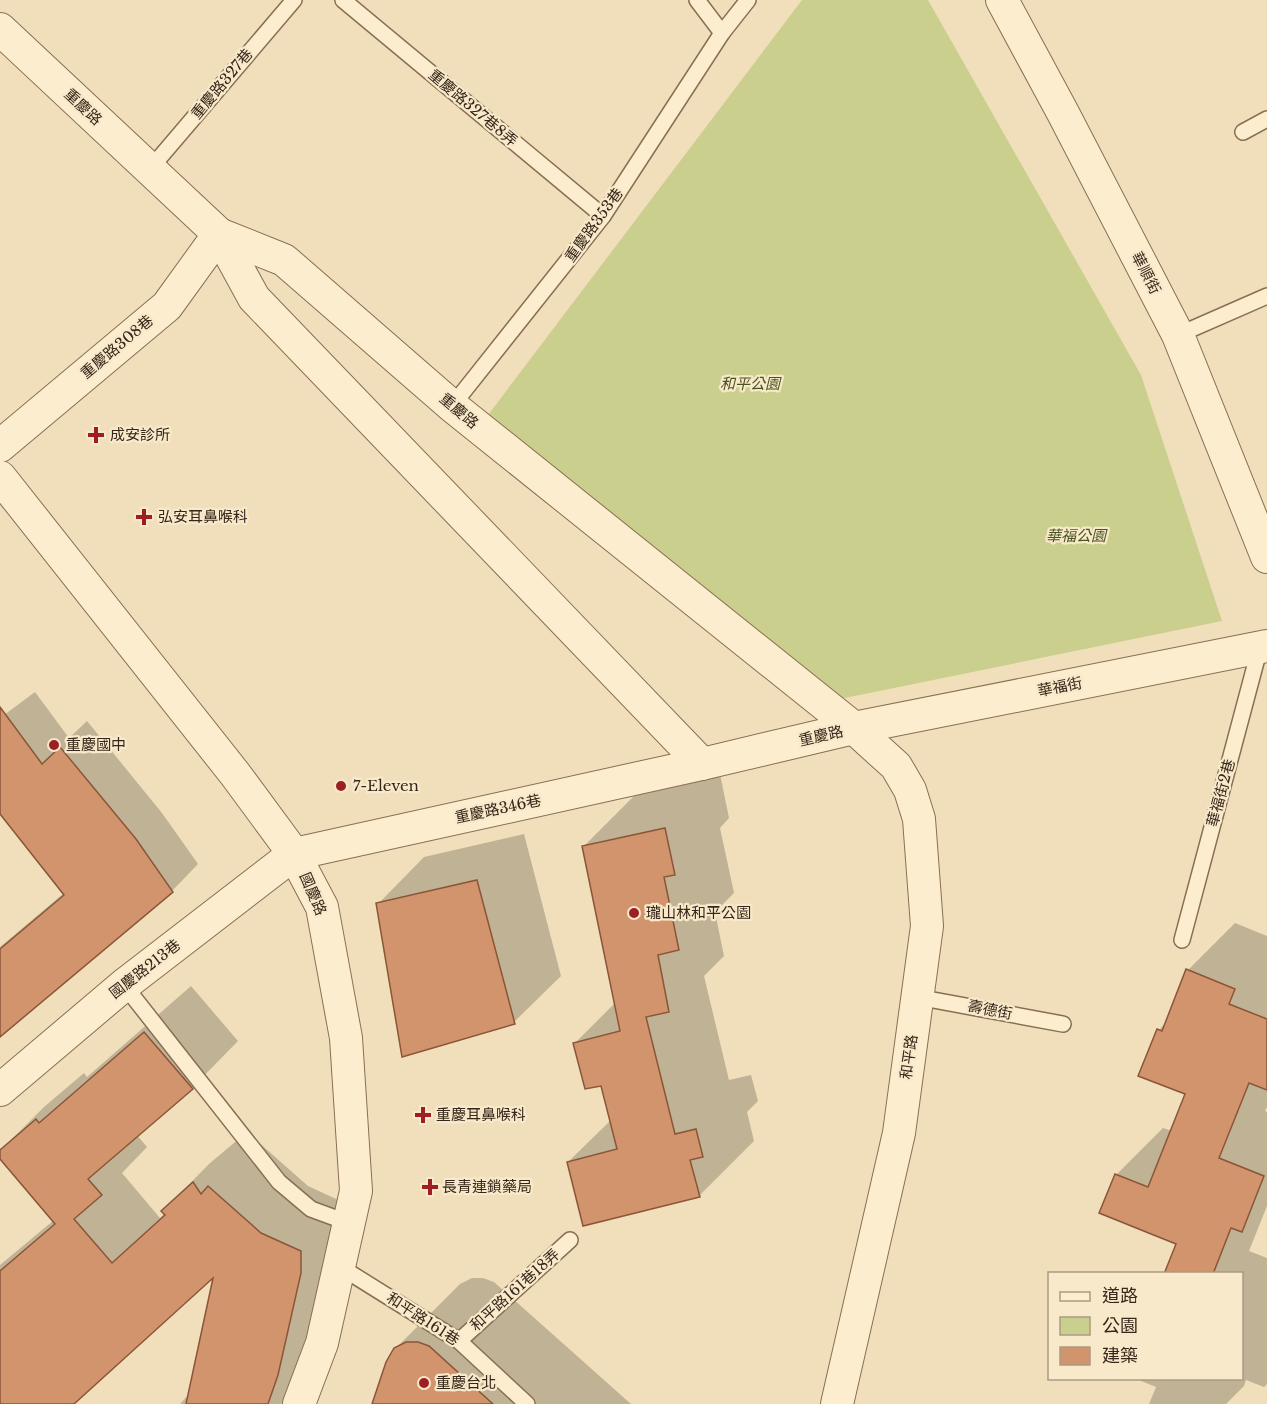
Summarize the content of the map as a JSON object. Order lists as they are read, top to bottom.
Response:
{
  "streets": {
    "street": [
      "重慶路",
      "華順街",
      "重慶路308巷",
      "華福街",
      "重慶路346巷",
      "國慶路",
      "國慶路213巷",
      "和平路"
    ],
    "lane": [
      "重慶路327巷",
      "重慶路327巷8弄",
      "重慶路353巷",
      "華福街2巷",
      "壽德街",
      "和平路161巷18弄",
      "和平路161巷"
    ]
  },
  "crossings": [
    ["重慶路327巷", "重慶路"],
    ["重慶路", "重慶路353巷"],
    ["重慶路", "重慶路308巷"],
    ["重慶路", "華福街"],
    ["重慶路", "重慶路346巷"],
    ["重慶路", "和平路"],
    ["重慶路327巷8弄", "重慶路353巷"],
    ["華福街", "華福街2巷"],
    ["華福街", "和平路"],
    ["重慶路346巷", "國慶路"],
    ["重慶路346巷", "國慶路213巷"],
    ["國慶路", "國慶路213巷"],
    ["國慶路", "和平路161巷"],
    ["壽德街", "和平路"],
    ["和平路161巷18弄", "和平路161巷"]
  ],
  "parks": ["和平公園", "華福公園"],
  "places": {
    "health": [
      "成安診所",
      "弘安耳鼻喉科",
      "重慶耳鼻喉科",
      "長青連鎖藥局"
    ],
    "other": [
      "重慶國中",
      "7-Eleven",
      "瓏山林和平公園",
      "重慶台北"
    ]
  },
  "legend": ["道路", "公園", "建築"]
}
